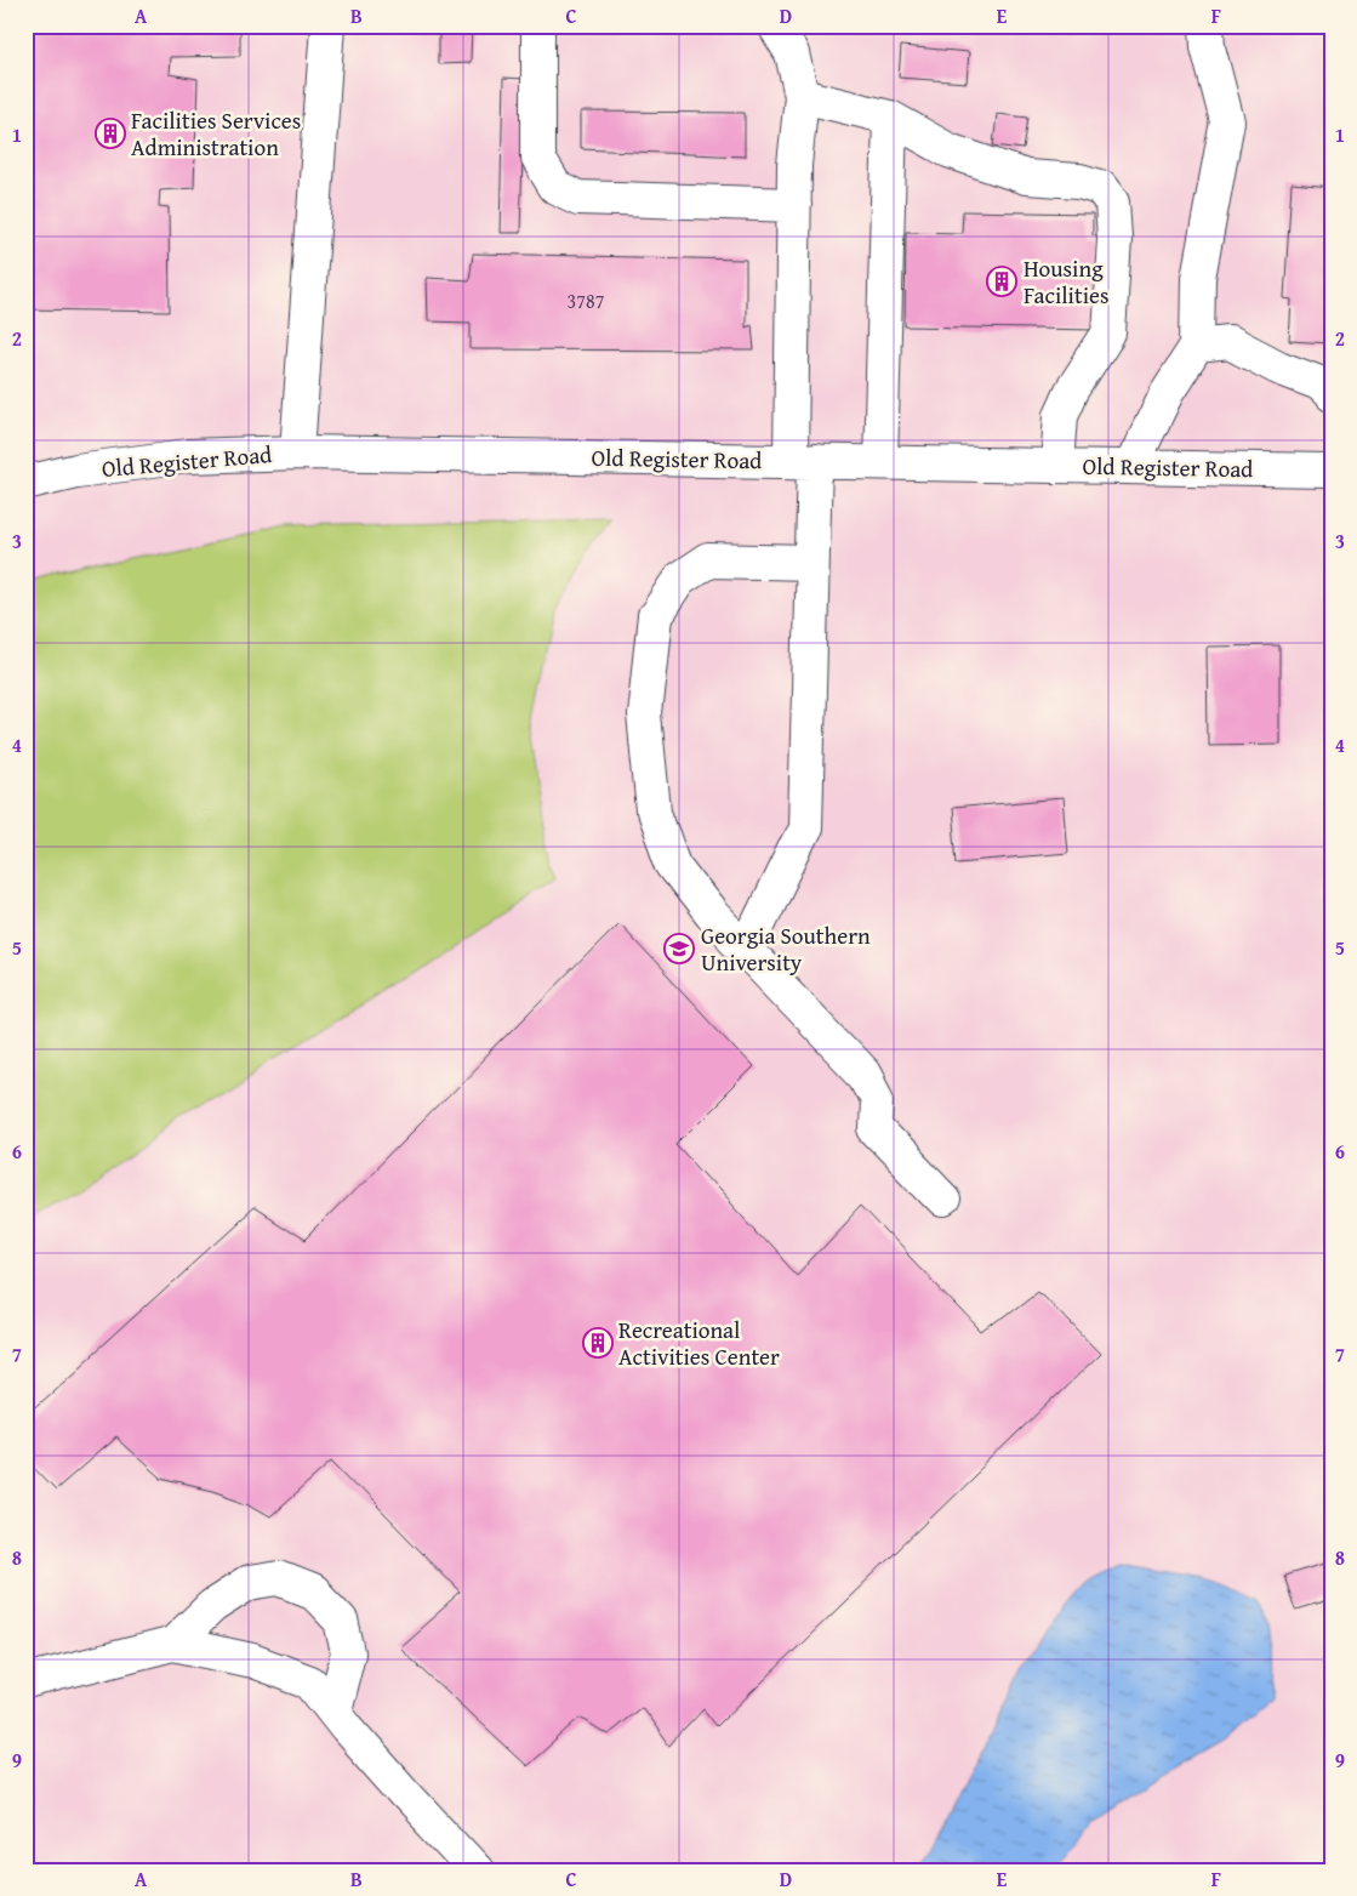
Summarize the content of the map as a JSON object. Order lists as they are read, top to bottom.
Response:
{
  "streets": {
    "street": ["Old Register Road"]
  },
  "places": {
    "building": ["Facilities Services Administration", "Housing Facilities", "Recreational Activities Center"],
    "school or university": ["Georgia Southern University"]
  },
  "house_numbers": ["3787"],
  "grid": {
    "columns": [
      "A",
      "B",
      "C",
      "D",
      "E",
      "F"
    ],
    "rows": [
      "1",
      "2",
      "3",
      "4",
      "5",
      "6",
      "7",
      "8",
      "9"
    ]
  }
}
